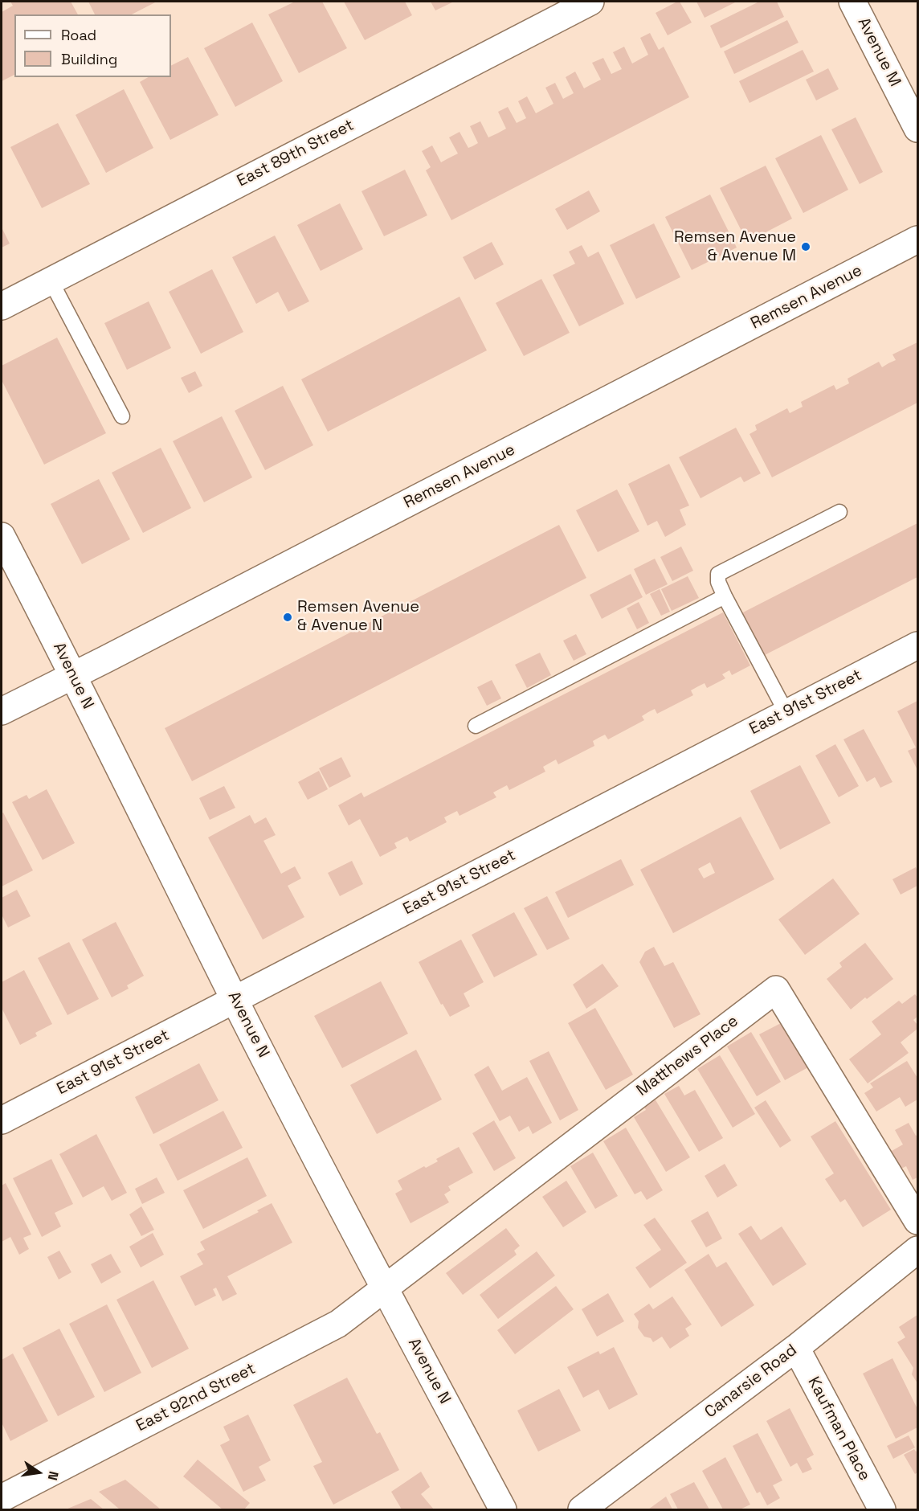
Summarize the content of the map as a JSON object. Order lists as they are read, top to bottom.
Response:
{
  "streets": {
    "street": [
      "Avenue M",
      "East 89th Street",
      "Remsen Avenue",
      "Avenue N",
      "East 91st Street",
      "Matthews Place",
      "Canarsie Road",
      "East 92nd Street",
      "Kaufman Place"
    ]
  },
  "crossings": [
    ["Remsen Avenue", "Avenue N"],
    ["Avenue N", "East 91st Street"],
    ["Avenue N", "Matthews Place"],
    ["Avenue N", "East 92nd Street"],
    ["Matthews Place", "East 92nd Street"],
    ["Canarsie Road", "Kaufman Place"]
  ],
  "places": ["Remsen Avenue & Avenue M", "Remsen Avenue & Avenue N"],
  "legend": ["Road", "Building"],
  "north": "right"
}
